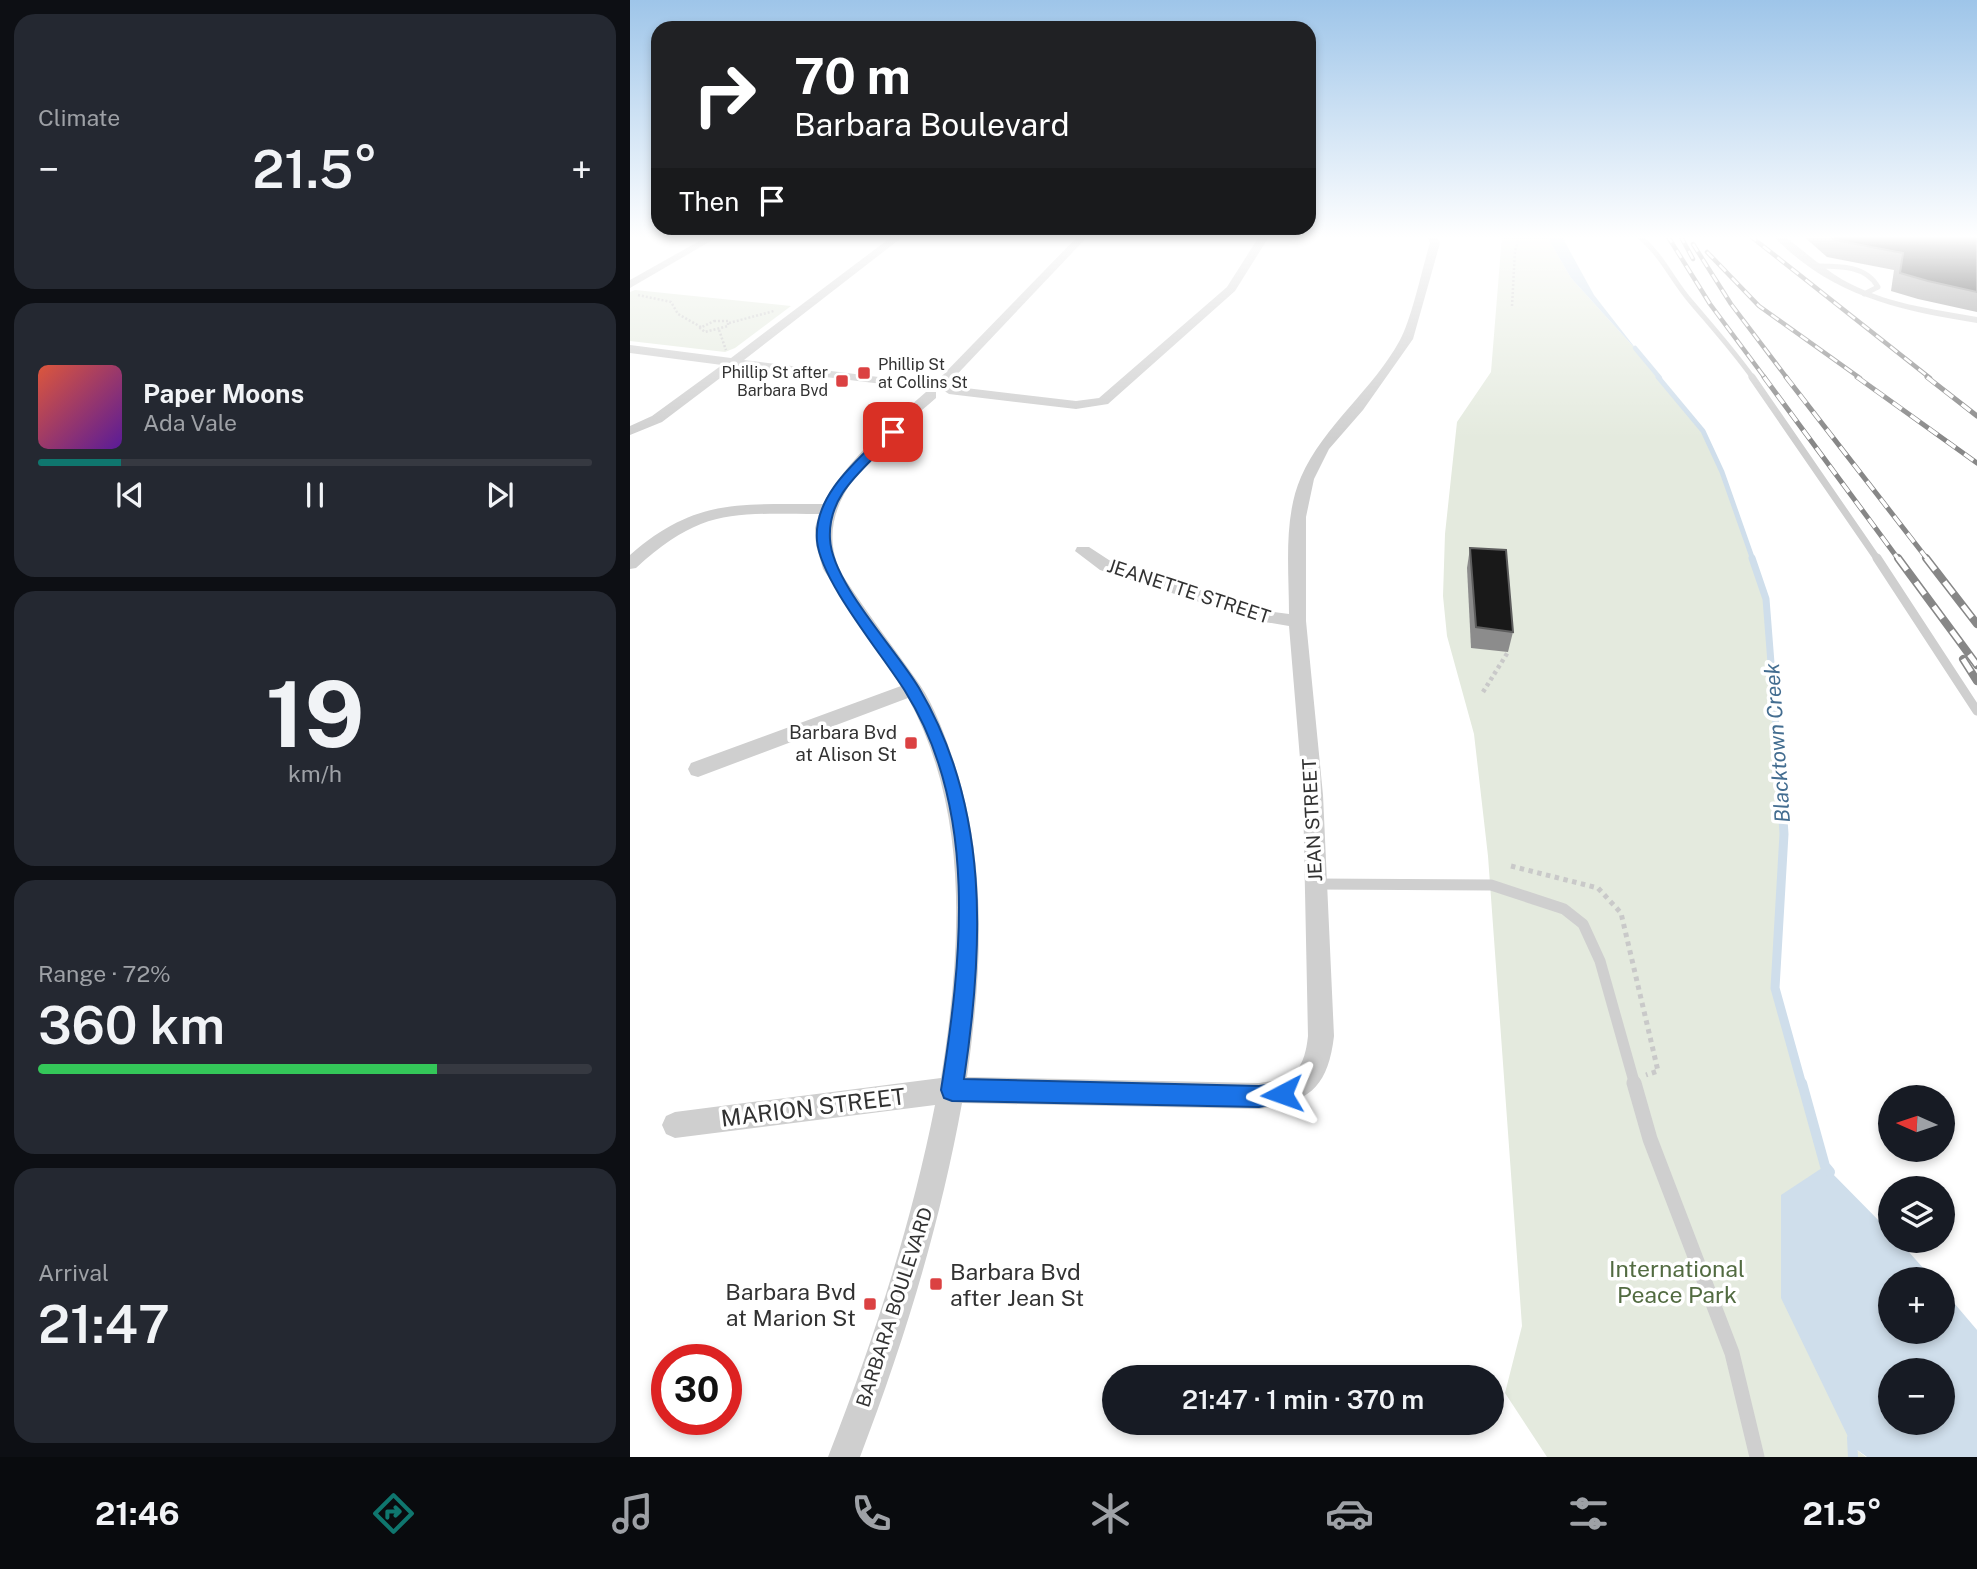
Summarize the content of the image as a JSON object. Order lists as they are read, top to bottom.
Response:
{
  "streets": {
    "street": [
      "JEANETTE STREET",
      "JEAN STREET",
      "MARION STREET",
      "BARBARA BOULEVARD"
    ]
  },
  "crossings": [
    ["JEANETTE STREET", "JEAN STREET"],
    ["JEAN STREET", "MARION STREET"],
    ["JEAN STREET", "BARBARA BOULEVARD"],
    ["MARION STREET", "BARBARA BOULEVARD"]
  ],
  "water": ["Blacktown Creek"],
  "parks": ["International Peace Park"],
  "places": {
    "transit": [
      "Phillip St at Collins St",
      "Phillip St after Barbara Bvd",
      "Barbara Bvd at Alison St",
      "Barbara Bvd after Jean St",
      "Barbara Bvd at Marion St"
    ]
  },
  "north": "left",
  "page": {
    "tile": [
      "Climate",
      ["19", "km/h"],
      ["Range · 72%", "360 km"],
      ["Arrival", "21:47"]
    ],
    "turn": ["70 m", "Barbara Boulevard"],
    "heat": ["−", "21.5°", "+"],
    "then": "Then",
    "song": ["Paper Moons", "Ada Vale"],
    "map_buttons": ["+", "−"],
    "limit": "30",
    "trip": "21:47 · 1 min · 370 m",
    "tabs": ["21:46", "21.5°"]
  }
}
